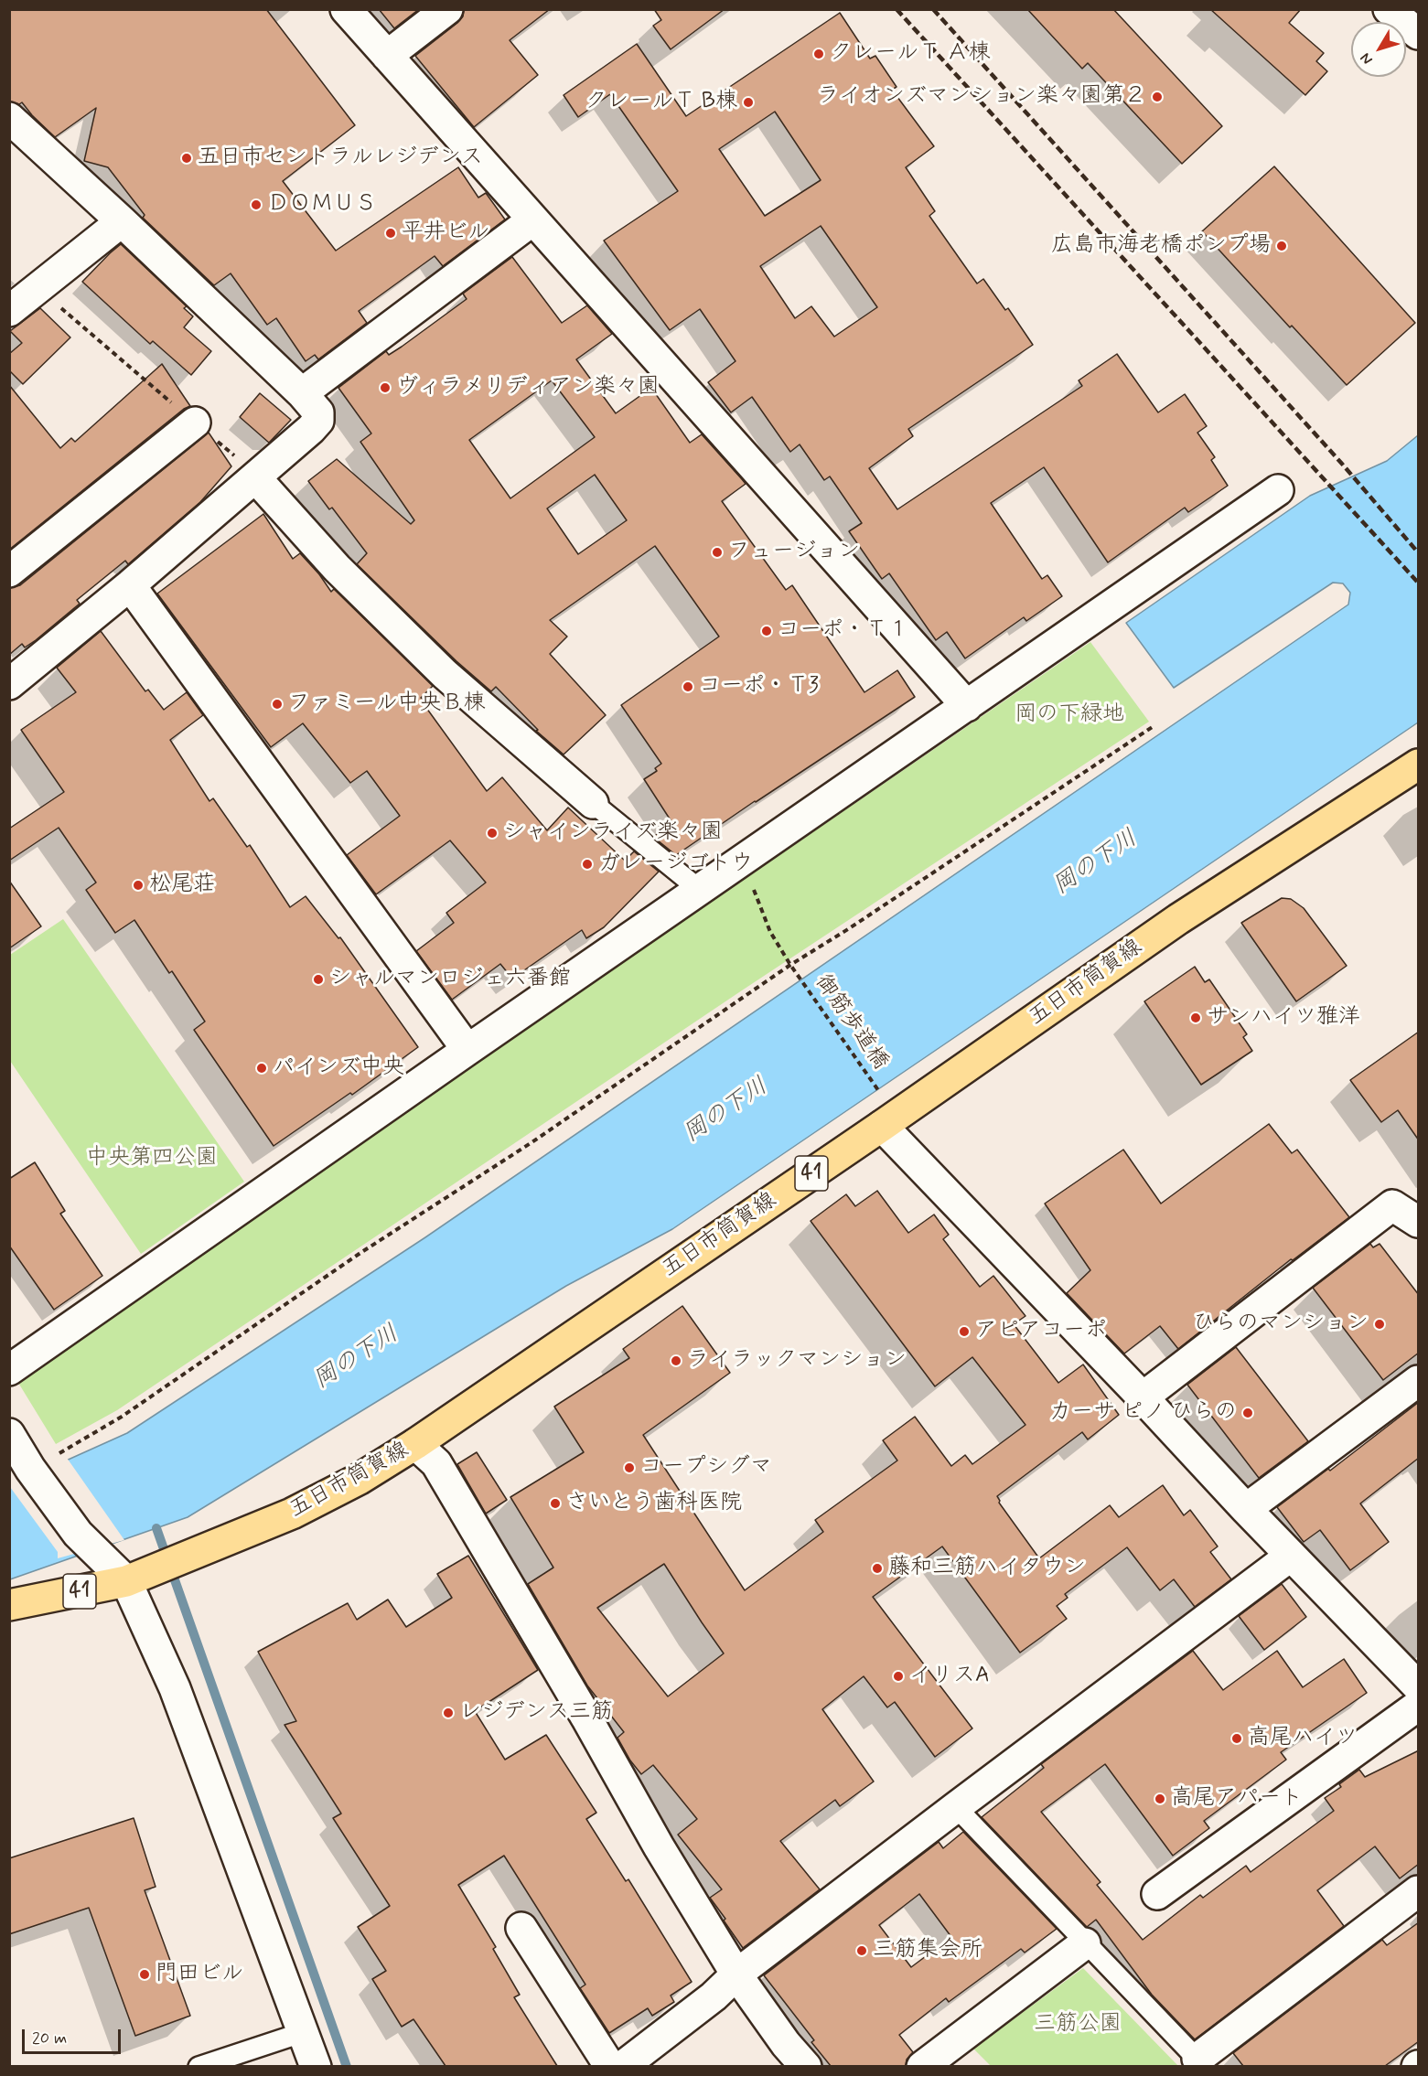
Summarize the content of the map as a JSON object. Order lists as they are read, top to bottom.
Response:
{
  "streets": {
    "main road": ["五日市筒賀線", "41"],
    "path": ["御筋歩道橋"]
  },
  "water": ["岡の下川"],
  "parks": ["岡の下緑地", "中央第四公園", "三筋公園"],
  "places": [
    "クレールＴ Ａ棟",
    "ライオンズマンション楽々園第２",
    "クレールＴ B棟",
    "五日市セントラルレジデンス",
    "ＤＯＭＵＳ",
    "平井ビル",
    "広島市海老橋ポンプ場",
    "ヴィラメリディアン楽々園",
    "フュージョン",
    "コーポ・Ｔ１",
    "コーポ・Ｔ3",
    "ファミール中央Ｂ棟",
    "シャインライズ楽々園",
    "ガレージゴトウ",
    "松尾荘",
    "シャルマンロジェ六番館",
    "サンハイツ雅洋",
    "パインズ中央",
    "ひらのマンション",
    "アピアコーポ",
    "ライラックマンション",
    "カーサ ピノ ひらの",
    "コープシグマ",
    "さいとう歯科医院",
    "藤和三筋ハイタウン",
    "イリスA",
    "レジデンス三筋",
    "高尾ハイツ",
    "高尾アパート",
    "三筋集会所",
    "門田ビル"
  ],
  "scale_bar": "20 m",
  "north": "bottom left"
}
